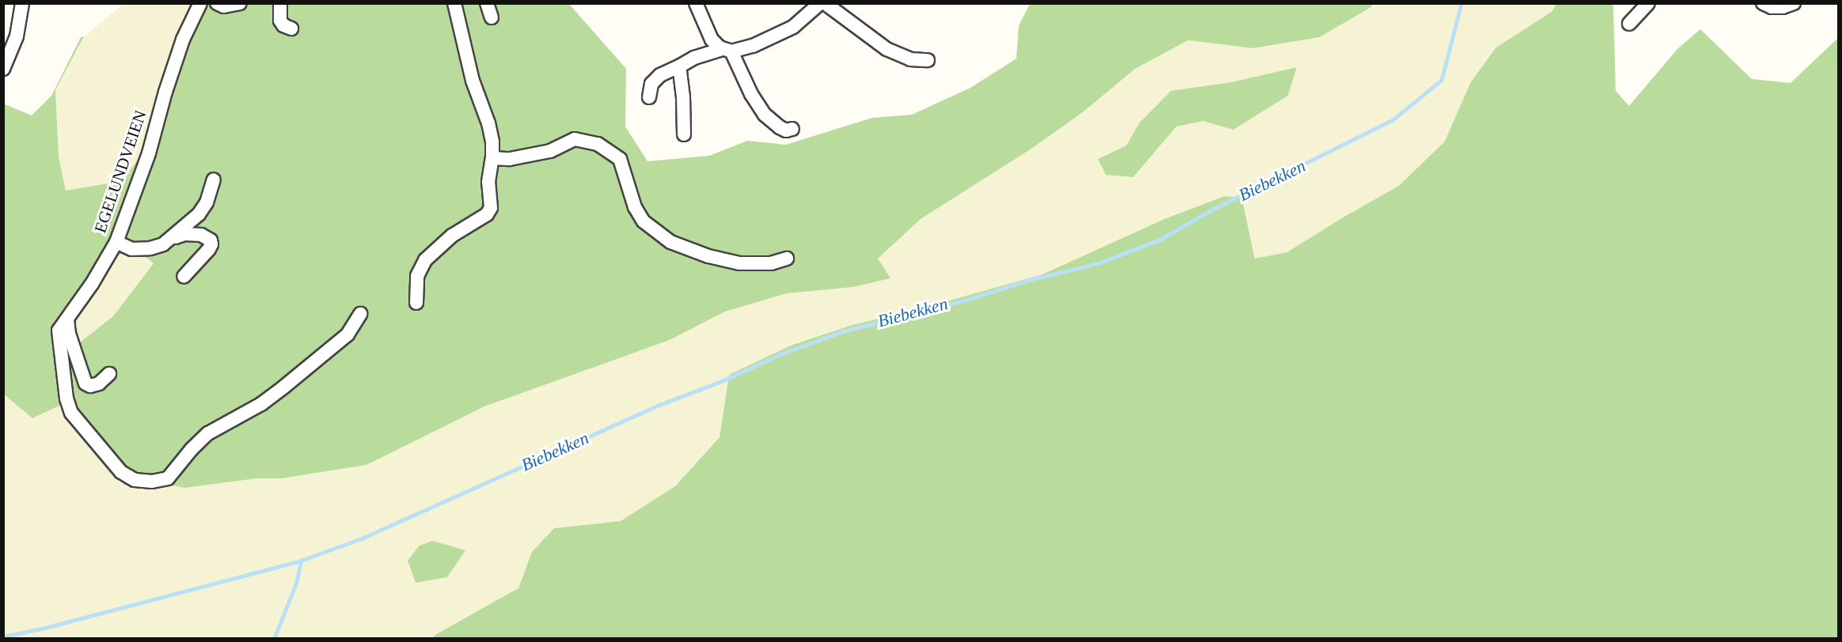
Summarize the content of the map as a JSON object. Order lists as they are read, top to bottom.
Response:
{
  "streets": {
    "street": ["EGELUNDVEIEN"]
  },
  "water": ["Biebekken"]
}
